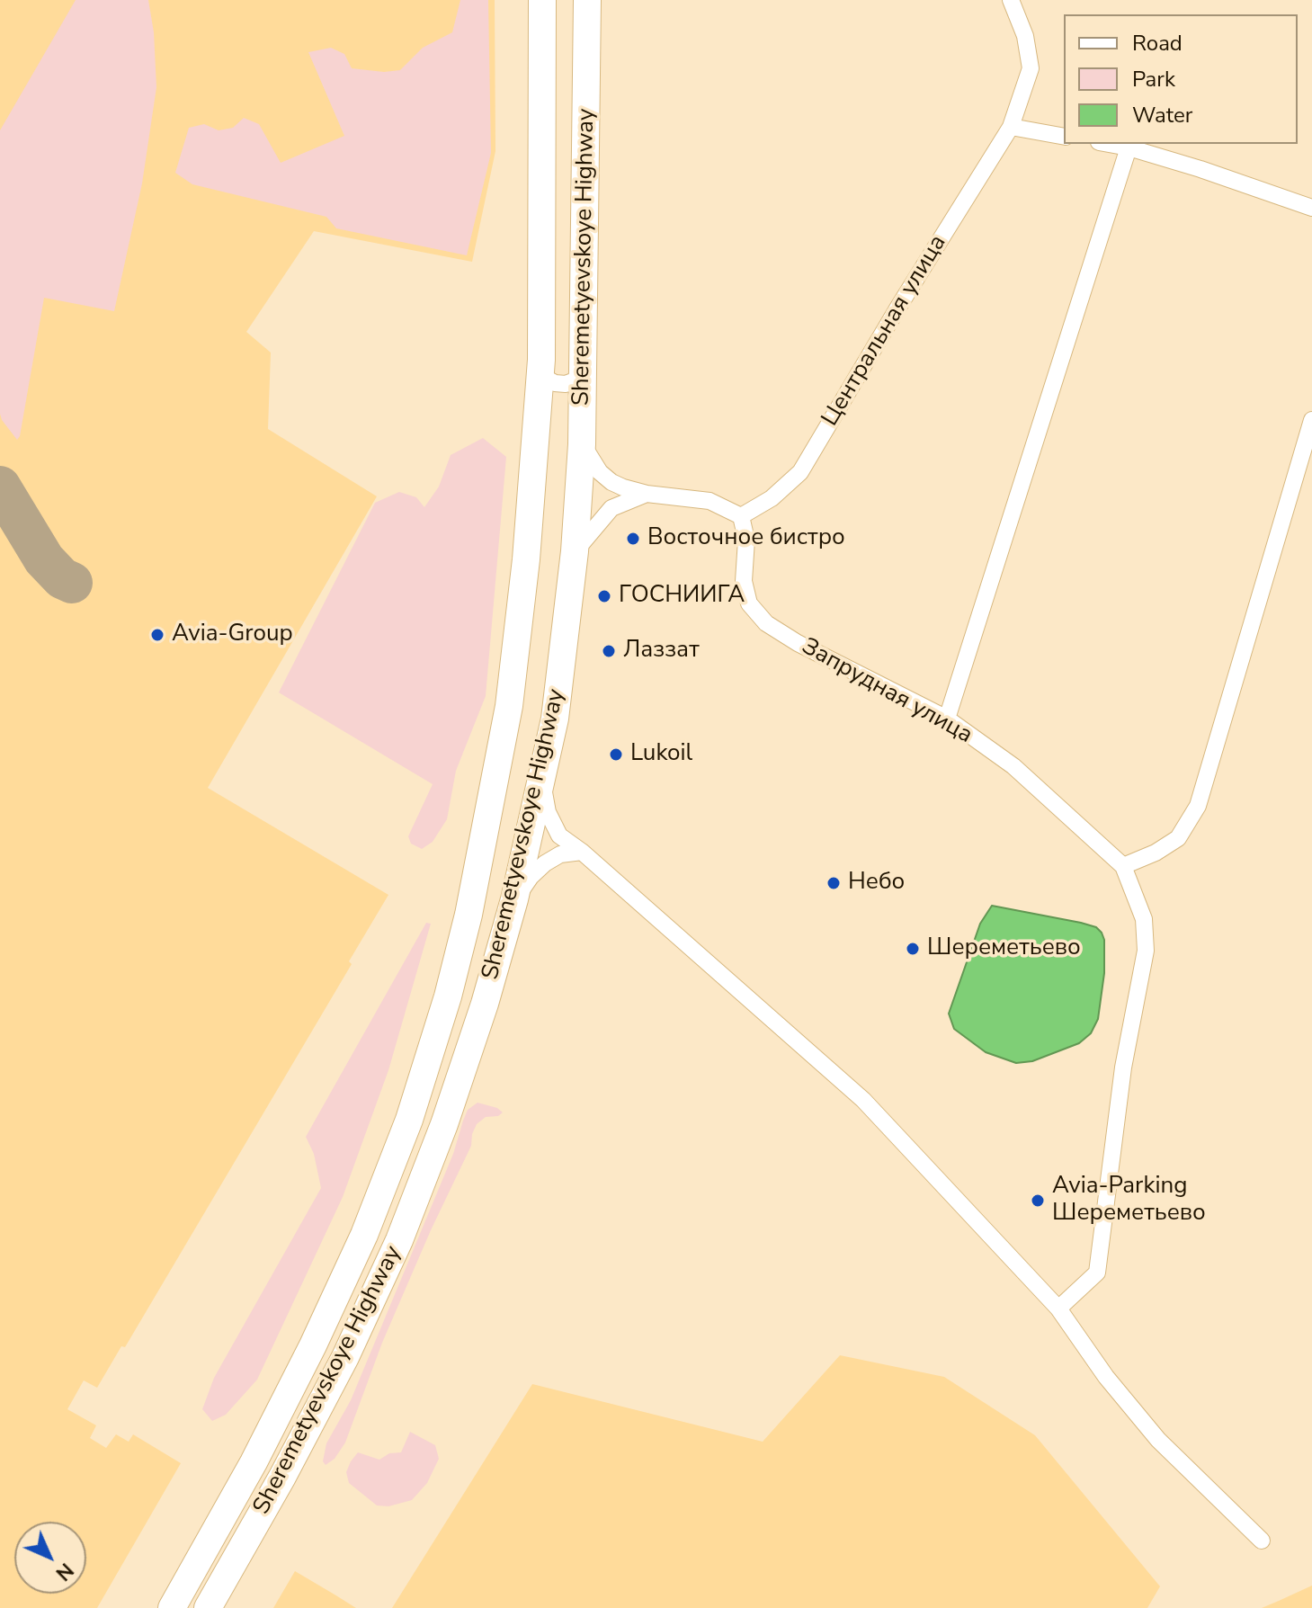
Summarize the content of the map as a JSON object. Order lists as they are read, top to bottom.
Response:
{
  "streets": {
    "main road": ["Sheremetyevskoye Highway"],
    "street": ["Центральная улица", "Запрудная улица"]
  },
  "crossings": [
    ["Центральная улица", "Запрудная улица"]
  ],
  "places": [
    "Восточное бистро",
    "ГОСНИИГА",
    "Avia-Group",
    "Лаззат",
    "Lukoil",
    "Небо",
    "Шереметьево",
    "Avia-Parking Шереметьево"
  ],
  "legend": ["Road", "Park", "Water"],
  "north": "bottom right"
}
